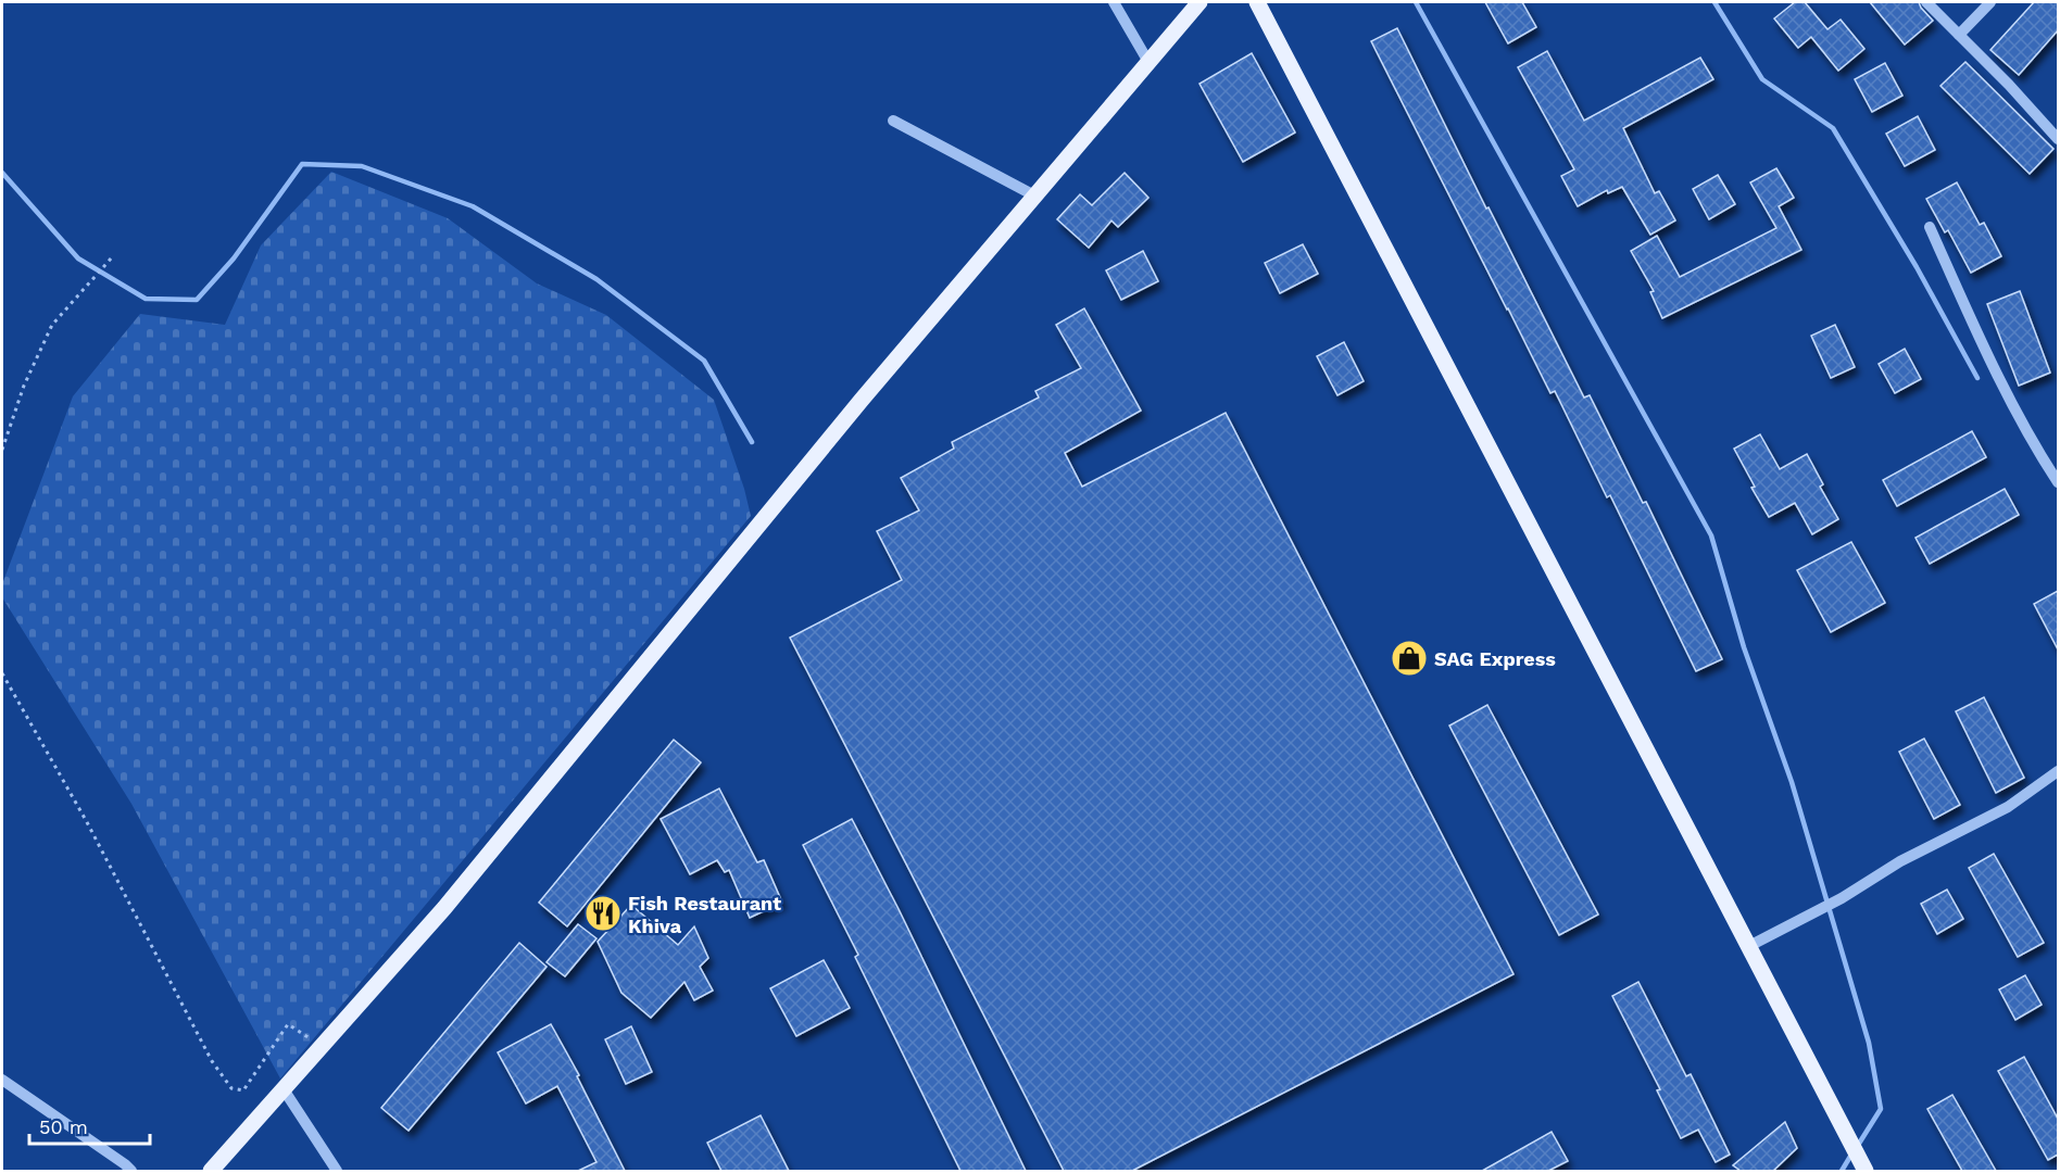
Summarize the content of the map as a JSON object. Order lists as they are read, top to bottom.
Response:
{
  "places": {
    "shop": ["SAG Express"],
    "restaurant": ["Fish Restaurant Khiva"]
  },
  "scale_bar": "50 m"
}
